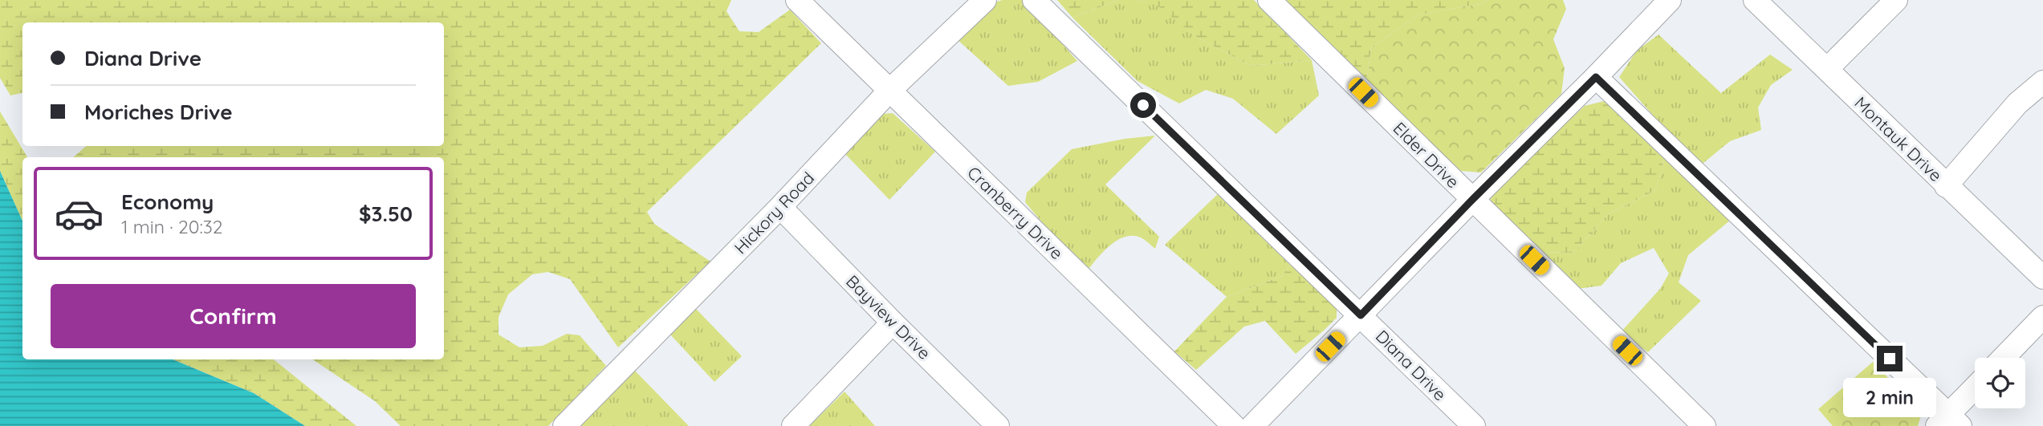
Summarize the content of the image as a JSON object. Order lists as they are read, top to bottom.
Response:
{
  "streets": {
    "street": [
      "Montauk Drive",
      "Elder Drive",
      "Hickory Road",
      "Cranberry Drive",
      "Bayview Drive",
      "Diana Drive"
    ]
  },
  "crossings": [
    ["Hickory Road", "Cranberry Drive"],
    ["Hickory Road", "Bayview Drive"]
  ],
  "page": {
    "banner": ["Diana Drive", "Moriches Drive"],
    "list": [
      {
        "name": "Economy",
        "note": "1 min · 20:32",
        "value": "$3.50"
      }
    ],
    "buttons": "Confirm",
    "bubble": "2 min"
  }
}
